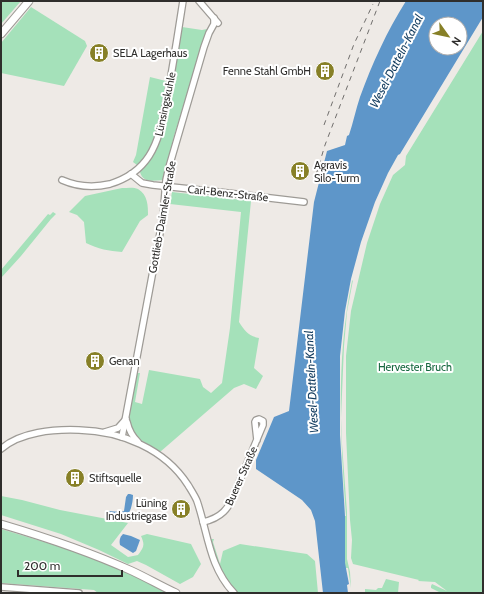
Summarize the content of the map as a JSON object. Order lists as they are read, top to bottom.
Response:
{
  "streets": {
    "street": [
      "Lünsingskuhle",
      "Carl-Benz-Straße",
      "Gottlieb-Daimler-Straße",
      "Buerer Straße"
    ]
  },
  "crossings": [
    ["Lünsingskuhle", "Carl-Benz-Straße"],
    ["Carl-Benz-Straße", "Gottlieb-Daimler-Straße"]
  ],
  "water": ["Wesel-Datteln-Kanal"],
  "parks": ["Hervester Bruch"],
  "places": {
    "building": [
      "SELA Lagerhaus",
      "Fenne Stahl GmbH",
      "Agravis Silo-Turm",
      "Genan",
      "Stiftsquelle",
      "Lüning Industriegase"
    ]
  },
  "scale_bar": "200 m",
  "north": "bottom right"
}
